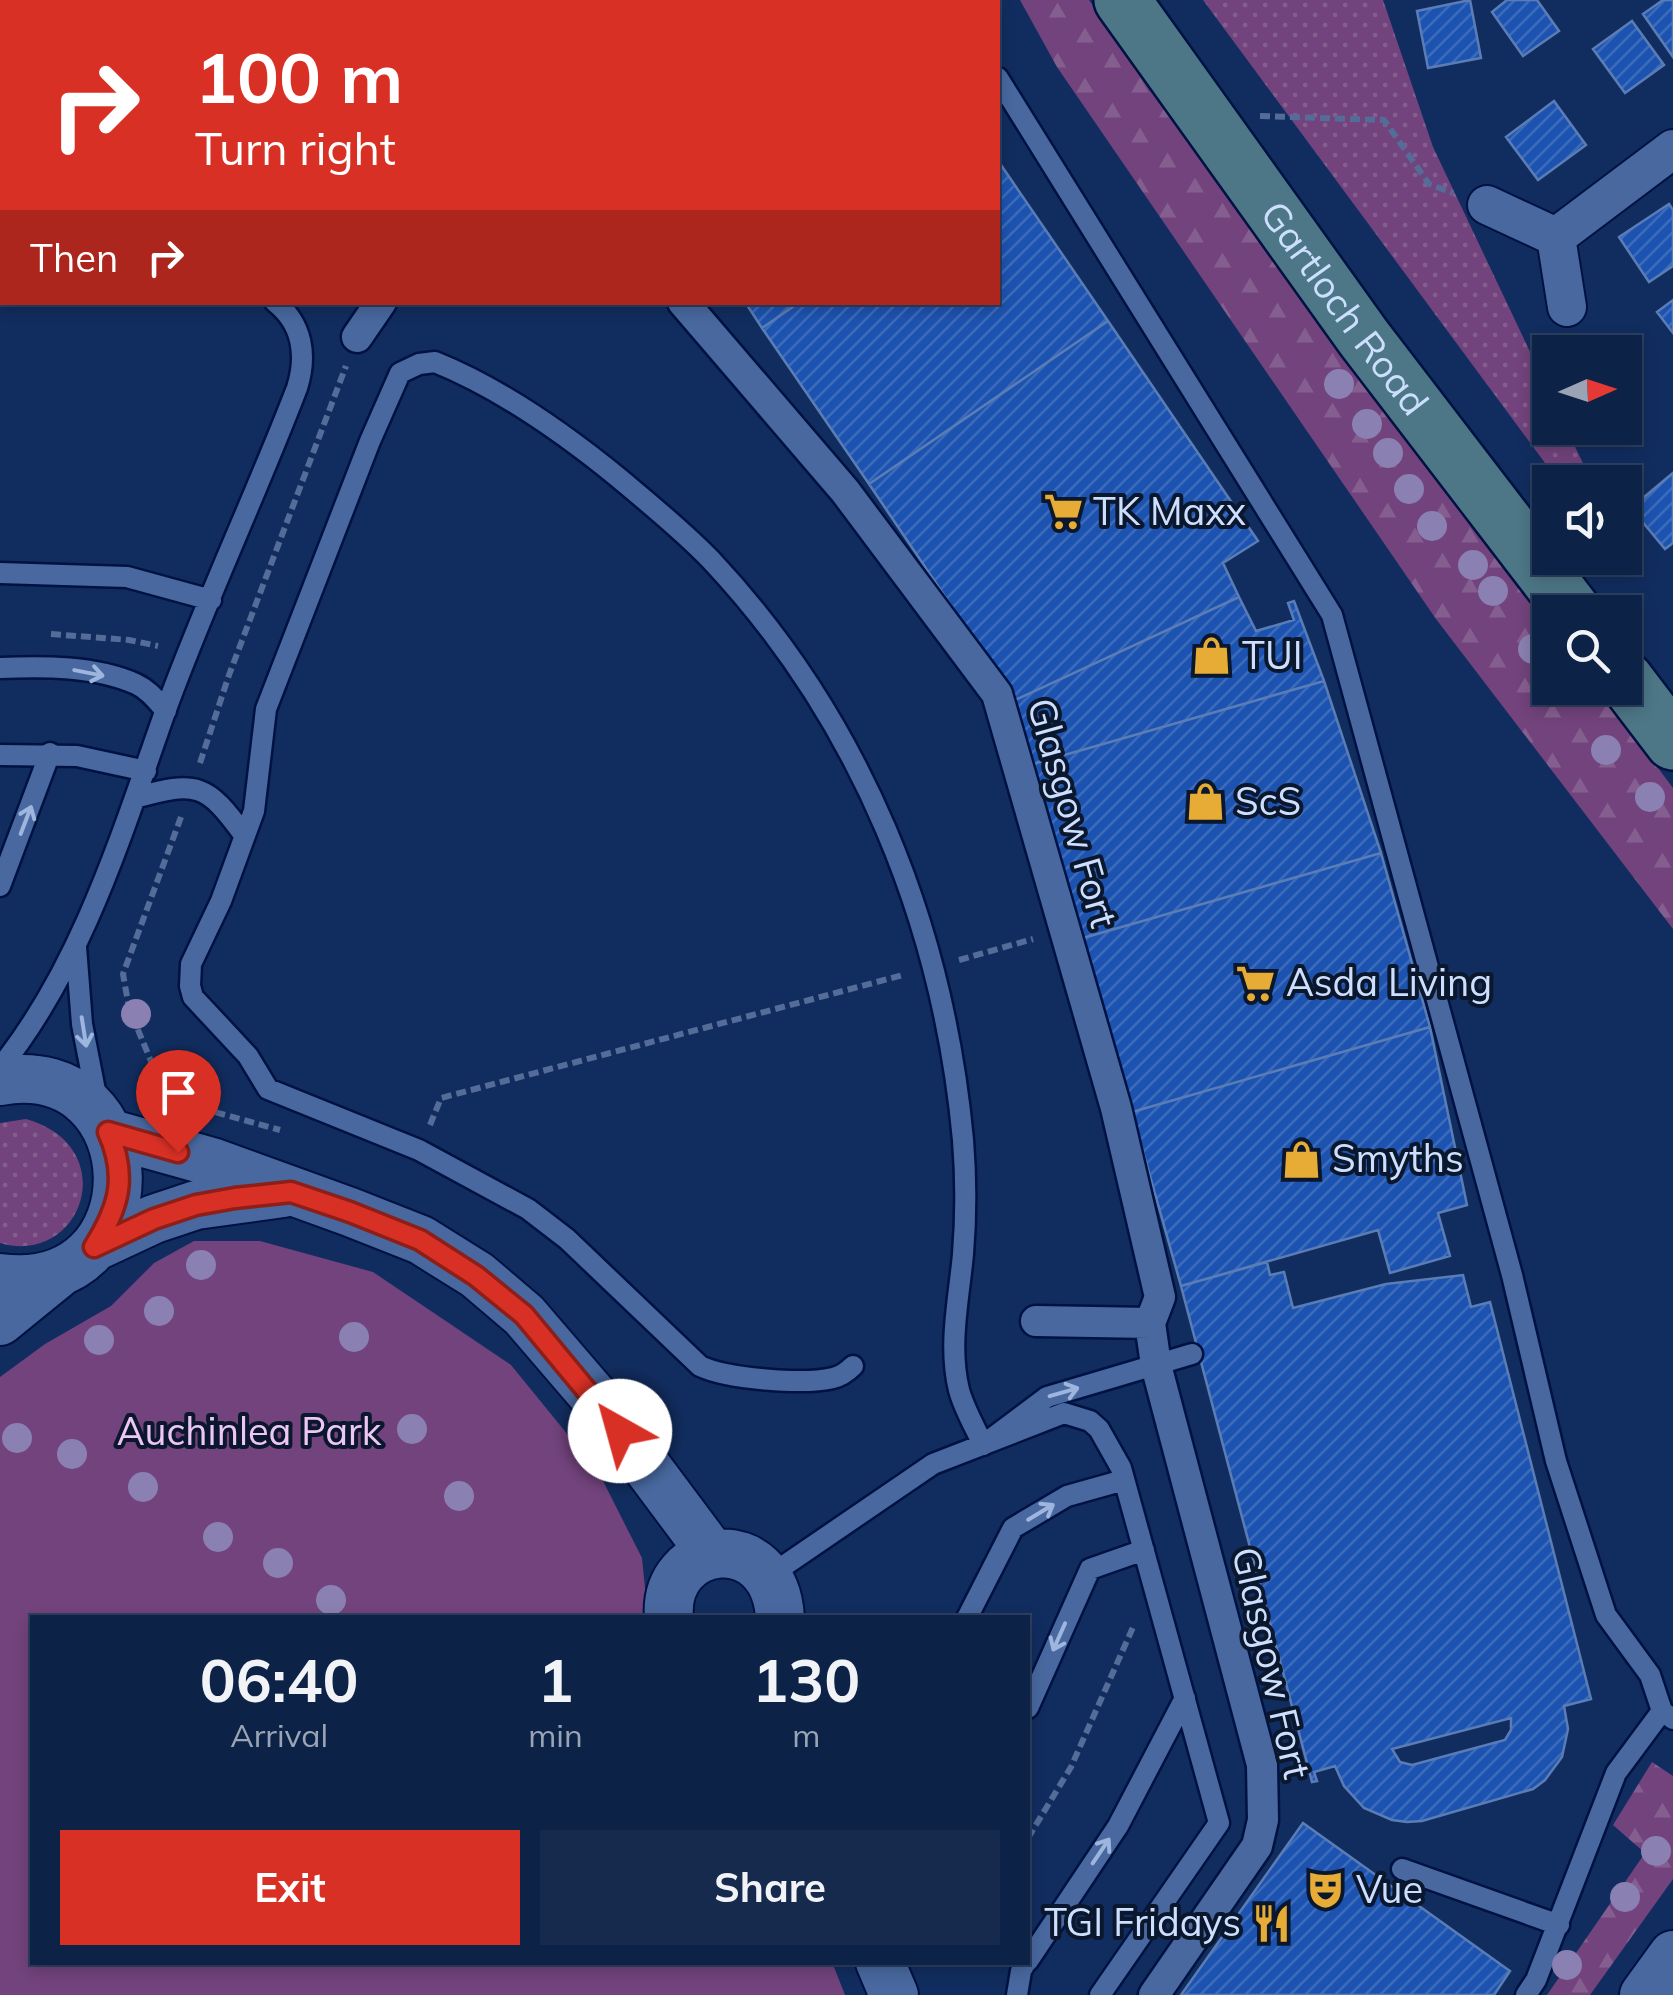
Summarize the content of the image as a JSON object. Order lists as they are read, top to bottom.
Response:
{
  "streets": {
    "main road": ["Gartloch Road"],
    "street": ["Glasgow Fort"]
  },
  "parks": ["Auchinlea Park"],
  "places": {
    "supermarket": ["TK Maxx", "Asda Living"],
    "shop": ["TUI", "ScS", "Smyths"],
    "theatre": ["Vue"],
    "restaurant": ["TGI Fridays"]
  },
  "north": "right",
  "page": {
    "turn": ["100 m", "Turn right"],
    "then": "Then",
    "eta": [
      "06:40",
      "Arrival",
      "1",
      "min",
      "130",
      "m"
    ],
    "buttons": ["Exit", "Share"]
  }
}
